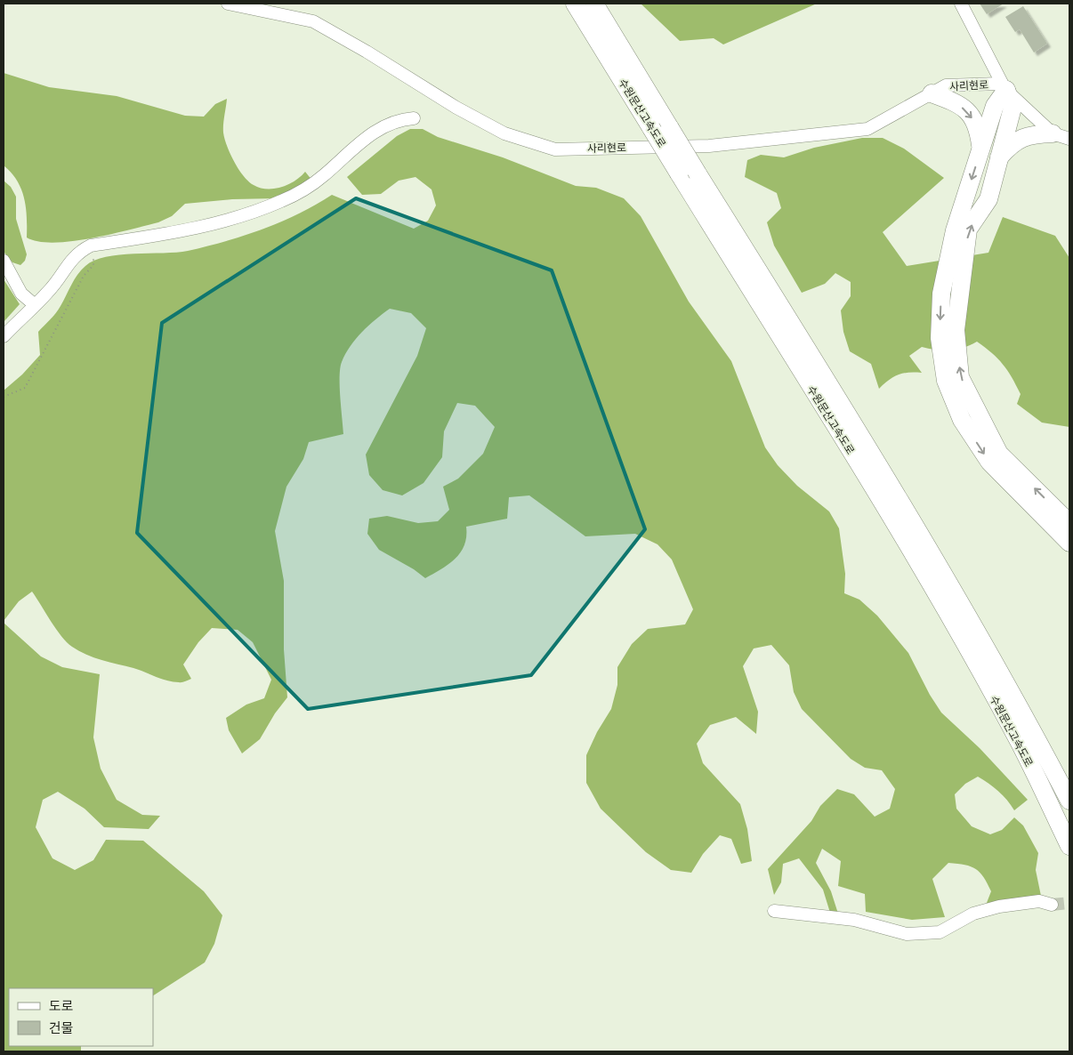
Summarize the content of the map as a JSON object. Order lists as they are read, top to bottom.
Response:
{
  "streets": {
    "highway": ["수원문산고속도로"],
    "street": ["사리현로"]
  },
  "legend": ["도로", "건물"]
}
